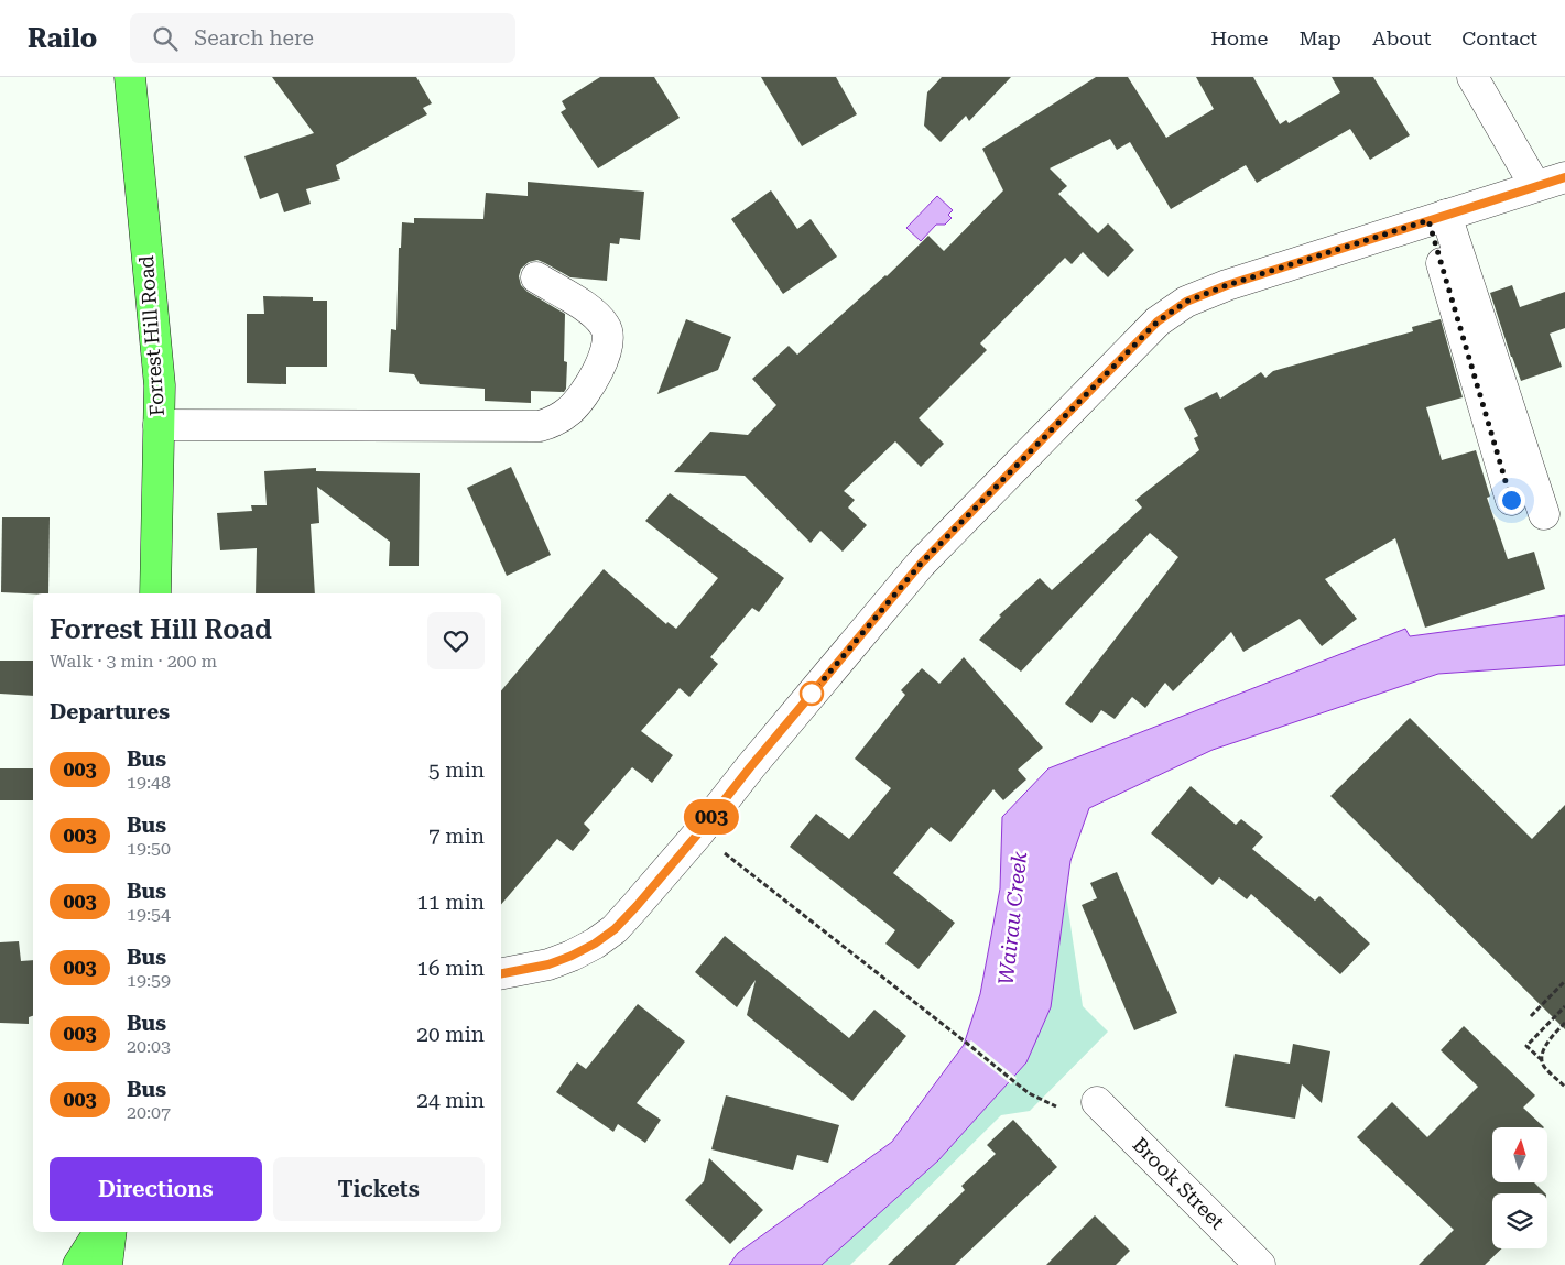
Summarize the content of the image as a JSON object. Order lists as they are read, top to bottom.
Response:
{
  "streets": {
    "main road": ["Forrest Hill Road"],
    "street": ["Brook Street"]
  },
  "water": ["Wairau Creek"],
  "lines": ["bus line 003"],
  "north": "top",
  "page": {
    "header": "Railo",
    "search": "Search here",
    "nav": [
      "Home",
      "Map",
      "About",
      "Contact"
    ],
    "on_map": "003",
    "heading": [
      ["Forrest Hill Road", "Walk · 3 min · 200 m"],
      "Departures"
    ],
    "list": [
      {
        "mark": "003",
        "name": "Bus",
        "note": "19:48",
        "value": "5 min"
      },
      {
        "mark": "003",
        "name": "Bus",
        "note": "19:50",
        "value": "7 min"
      },
      {
        "mark": "003",
        "name": "Bus",
        "note": "19:54",
        "value": "11 min"
      },
      {
        "mark": "003",
        "name": "Bus",
        "note": "19:59",
        "value": "16 min"
      },
      {
        "mark": "003",
        "name": "Bus",
        "note": "20:03",
        "value": "20 min"
      },
      {
        "mark": "003",
        "name": "Bus",
        "note": "20:07",
        "value": "24 min"
      }
    ],
    "buttons": ["Directions", "Tickets"]
  }
}
